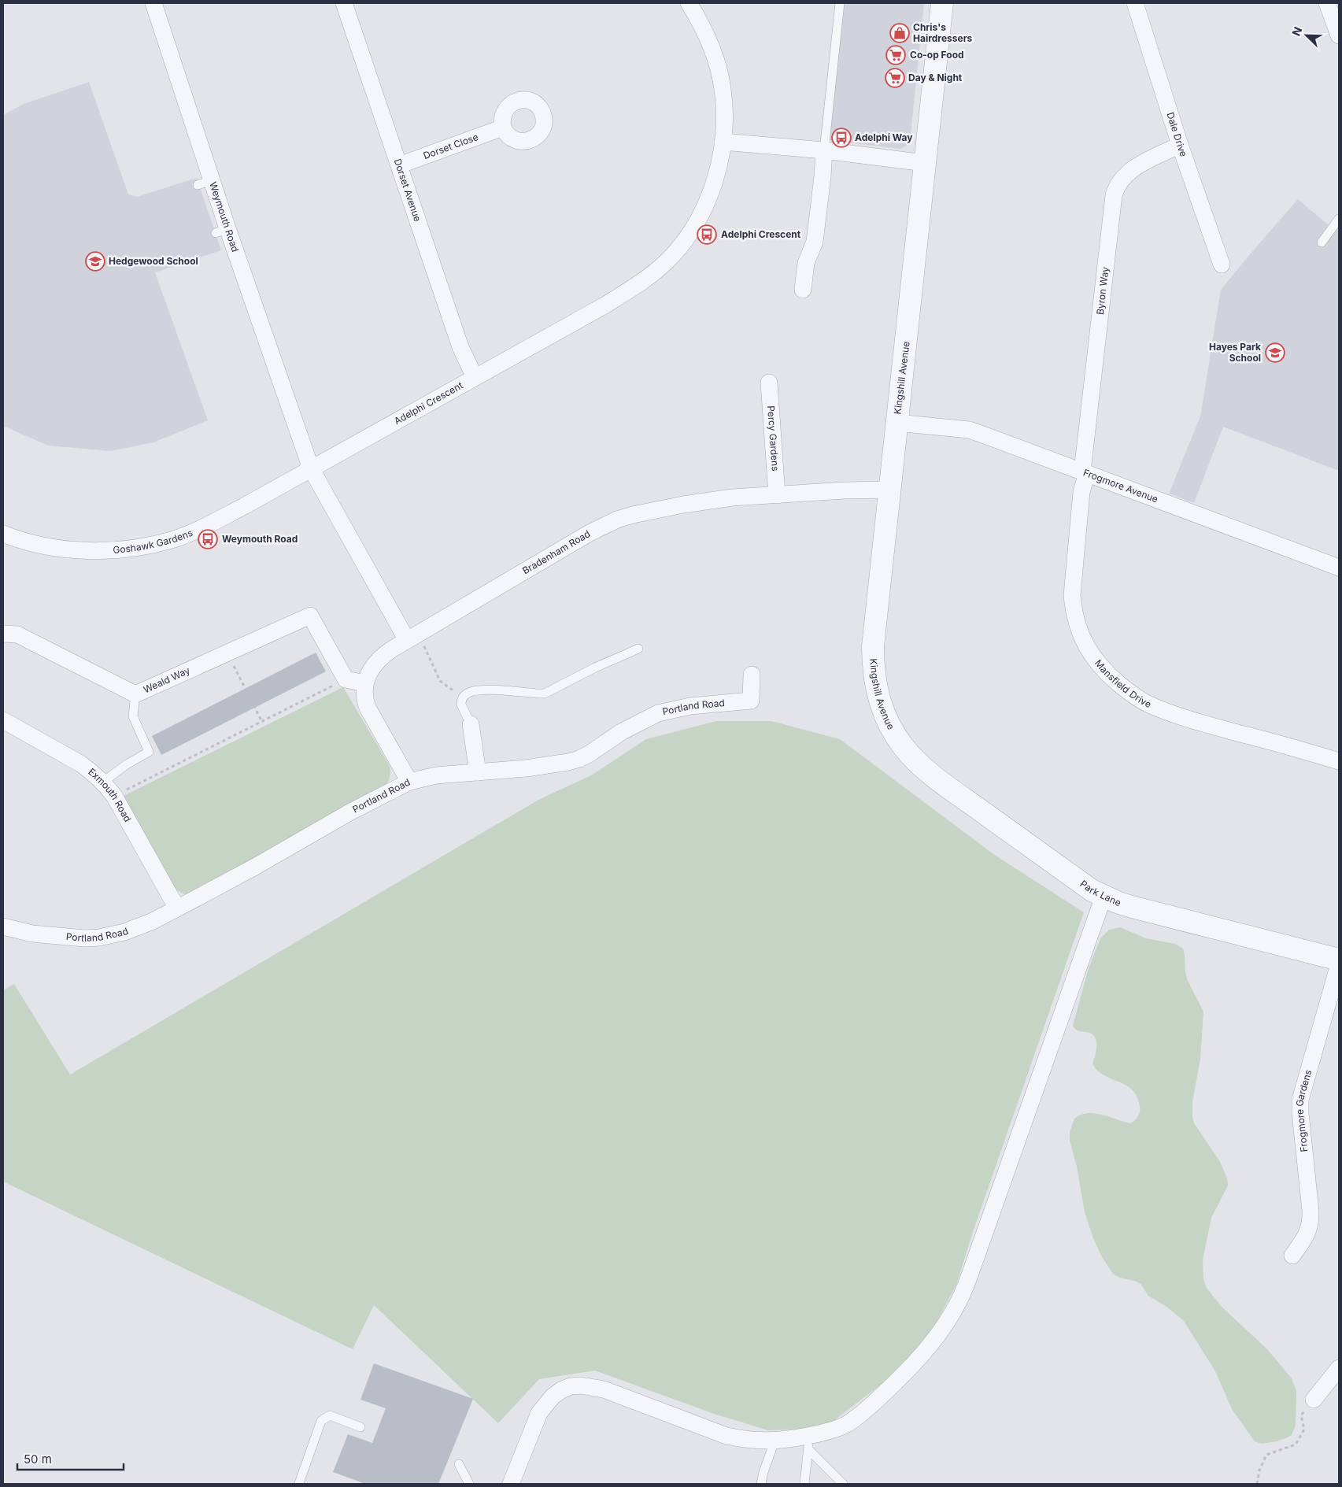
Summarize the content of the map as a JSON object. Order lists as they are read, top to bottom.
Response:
{
  "streets": {
    "street": [
      "Dale Drive",
      "Dorset Close",
      "Dorset Avenue",
      "Weymouth Road",
      "Byron Way",
      "Kingshill Avenue",
      "Adelphi Crescent",
      "Percy Gardens",
      "Frogmore Avenue",
      "Goshawk Gardens",
      "Bradenham Road",
      "Weald Way",
      "Mansfield Drive",
      "Portland Road",
      "Exmouth Road",
      "Park Lane",
      "Frogmore Gardens"
    ]
  },
  "crossings": [
    ["Dale Drive", "Byron Way"],
    ["Dorset Close", "Dorset Avenue"],
    ["Dorset Avenue", "Adelphi Crescent"],
    ["Weymouth Road", "Adelphi Crescent"],
    ["Weymouth Road", "Goshawk Gardens"],
    ["Weymouth Road", "Bradenham Road"],
    ["Byron Way", "Frogmore Avenue"],
    ["Byron Way", "Mansfield Drive"],
    ["Kingshill Avenue", "Frogmore Avenue"],
    ["Kingshill Avenue", "Bradenham Road"],
    ["Kingshill Avenue", "Park Lane"],
    ["Adelphi Crescent", "Goshawk Gardens"],
    ["Percy Gardens", "Bradenham Road"],
    ["Frogmore Avenue", "Mansfield Drive"],
    ["Bradenham Road", "Portland Road"],
    ["Portland Road", "Exmouth Road"]
  ],
  "places": {
    "shop": ["Chris's Hairdressers"],
    "supermarket": ["Co-op Food", "Day & Night"],
    "bus stop": ["Adelphi Way", "Adelphi Crescent", "Weymouth Road"],
    "school or university": ["Hedgewood School", "Hayes Park School"]
  },
  "scale_bar": "50 m",
  "north": "top left"
}
